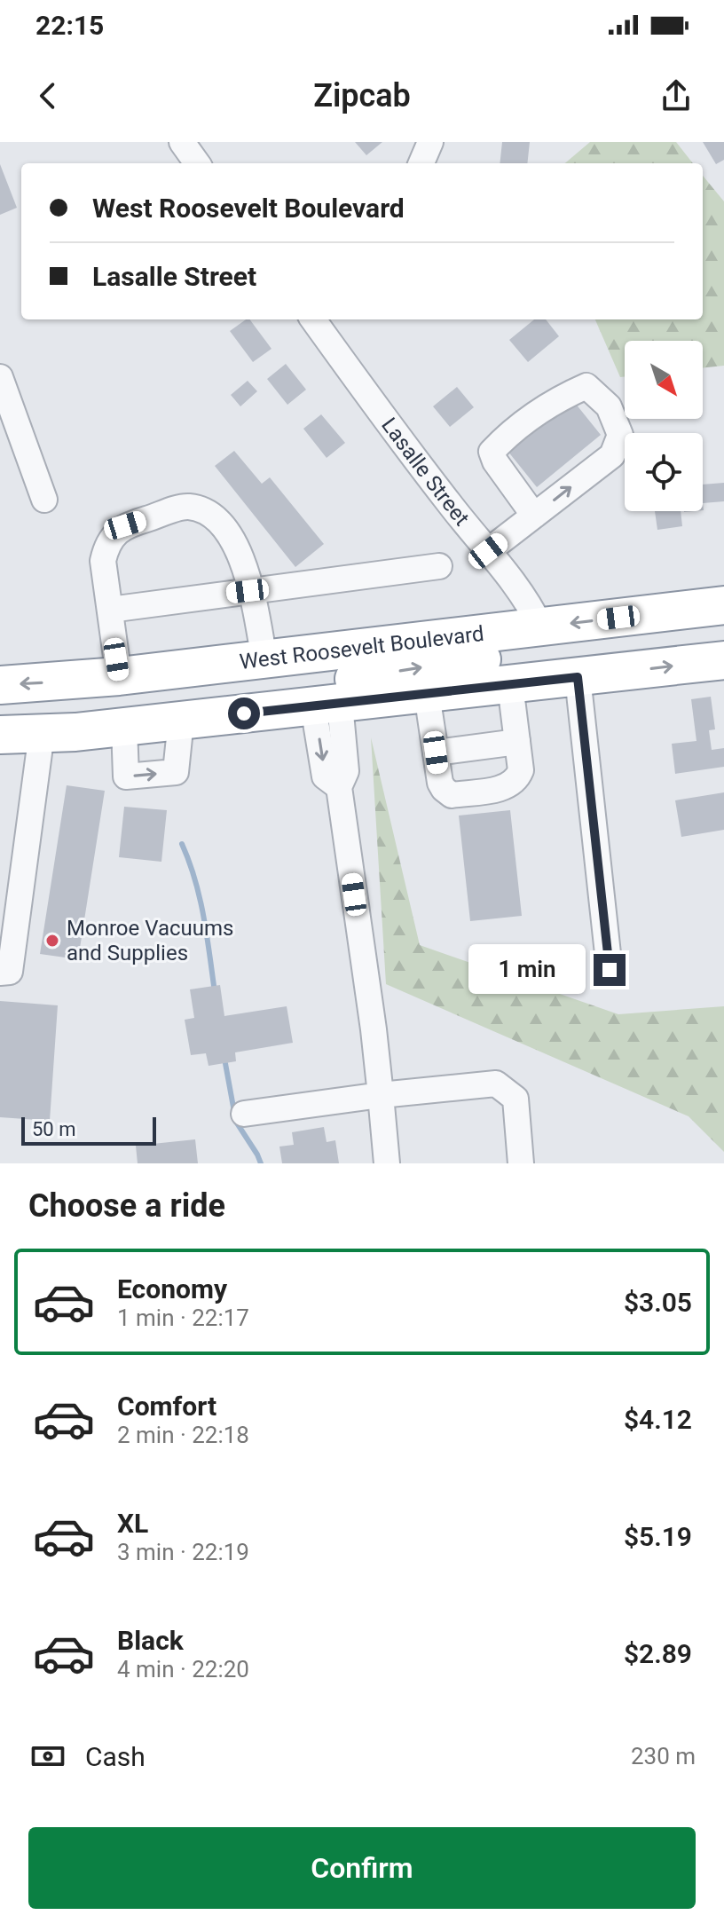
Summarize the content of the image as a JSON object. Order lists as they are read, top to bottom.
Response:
{
  "streets": {
    "highway": ["West Roosevelt Boulevard"],
    "street": ["Lasalle Street"]
  },
  "crossings": [
    ["Lasalle Street", "West Roosevelt Boulevard"]
  ],
  "places": ["Monroe Vacuums and Supplies"],
  "scale_bar": "50 m",
  "north": "bottom right",
  "page": {
    "status": "22:15",
    "header": "Zipcab",
    "banner": ["West Roosevelt Boulevard", "Lasalle Street"],
    "bubble": "1 min",
    "scale": "50 m",
    "heading": "Choose a ride",
    "list": [
      {
        "name": "Economy",
        "note": "1 min · 22:17",
        "value": "$3.05"
      },
      {
        "name": "Comfort",
        "note": "2 min · 22:18",
        "value": "$4.12"
      },
      {
        "name": "XL",
        "note": "3 min · 22:19",
        "value": "$5.19"
      },
      {
        "name": "Black",
        "note": "4 min · 22:20",
        "value": "$2.89"
      }
    ],
    "pay": ["Cash", "230 m"],
    "buttons": "Confirm"
  }
}
